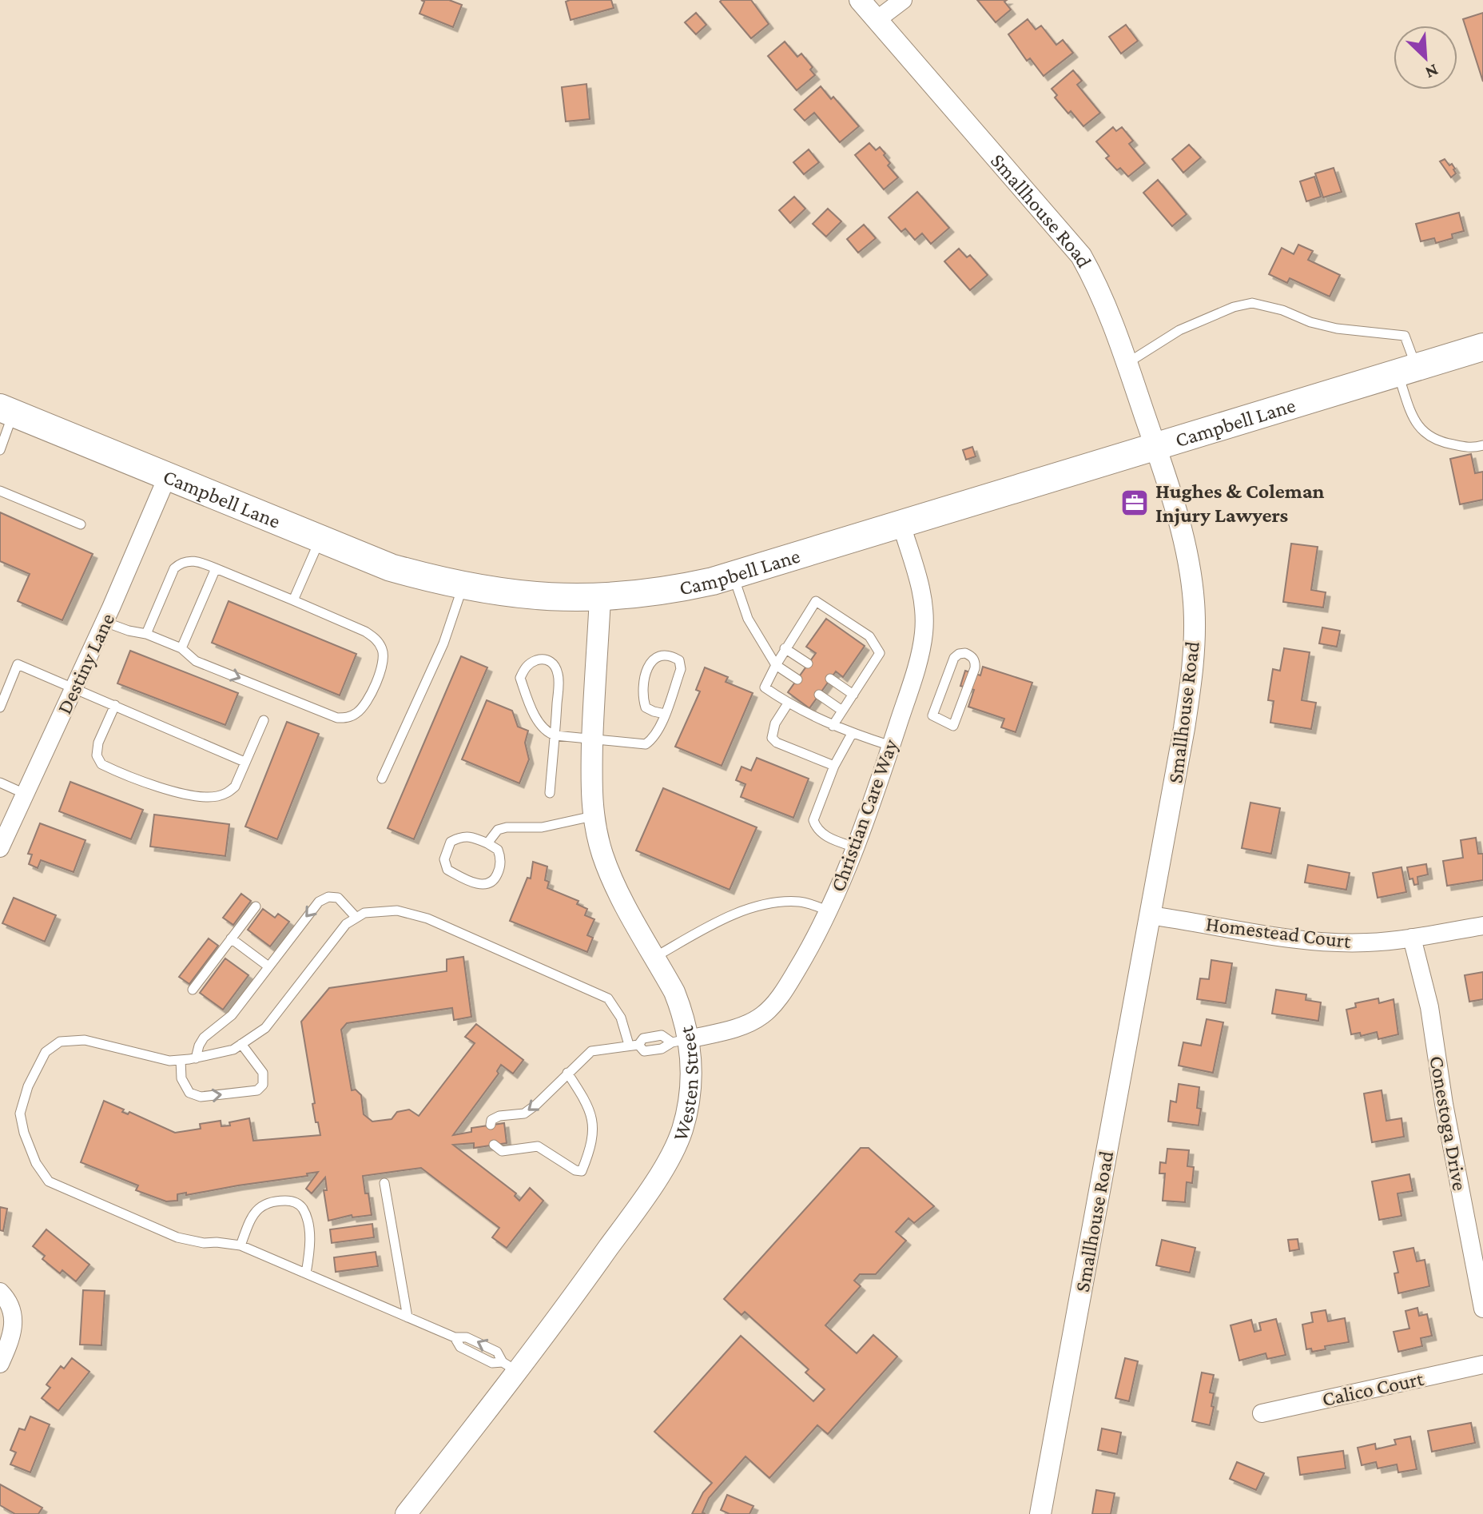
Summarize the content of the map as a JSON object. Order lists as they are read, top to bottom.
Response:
{
  "streets": {
    "main road": ["Campbell Lane"],
    "street": [
      "Smallhouse Road",
      "Destiny Lane",
      "Christian Care Way",
      "Homestead Court",
      "Westen Street",
      "Conestoga Drive",
      "Calico Court"
    ]
  },
  "crossings": [
    ["Smallhouse Road", "Campbell Lane"],
    ["Smallhouse Road", "Homestead Court"],
    ["Campbell Lane", "Destiny Lane"],
    ["Campbell Lane", "Christian Care Way"],
    ["Campbell Lane", "Westen Street"],
    ["Christian Care Way", "Westen Street"],
    ["Homestead Court", "Conestoga Drive"]
  ],
  "places": {
    "office": ["Hughes & Coleman Injury Lawyers"]
  },
  "north": "bottom right"
}
